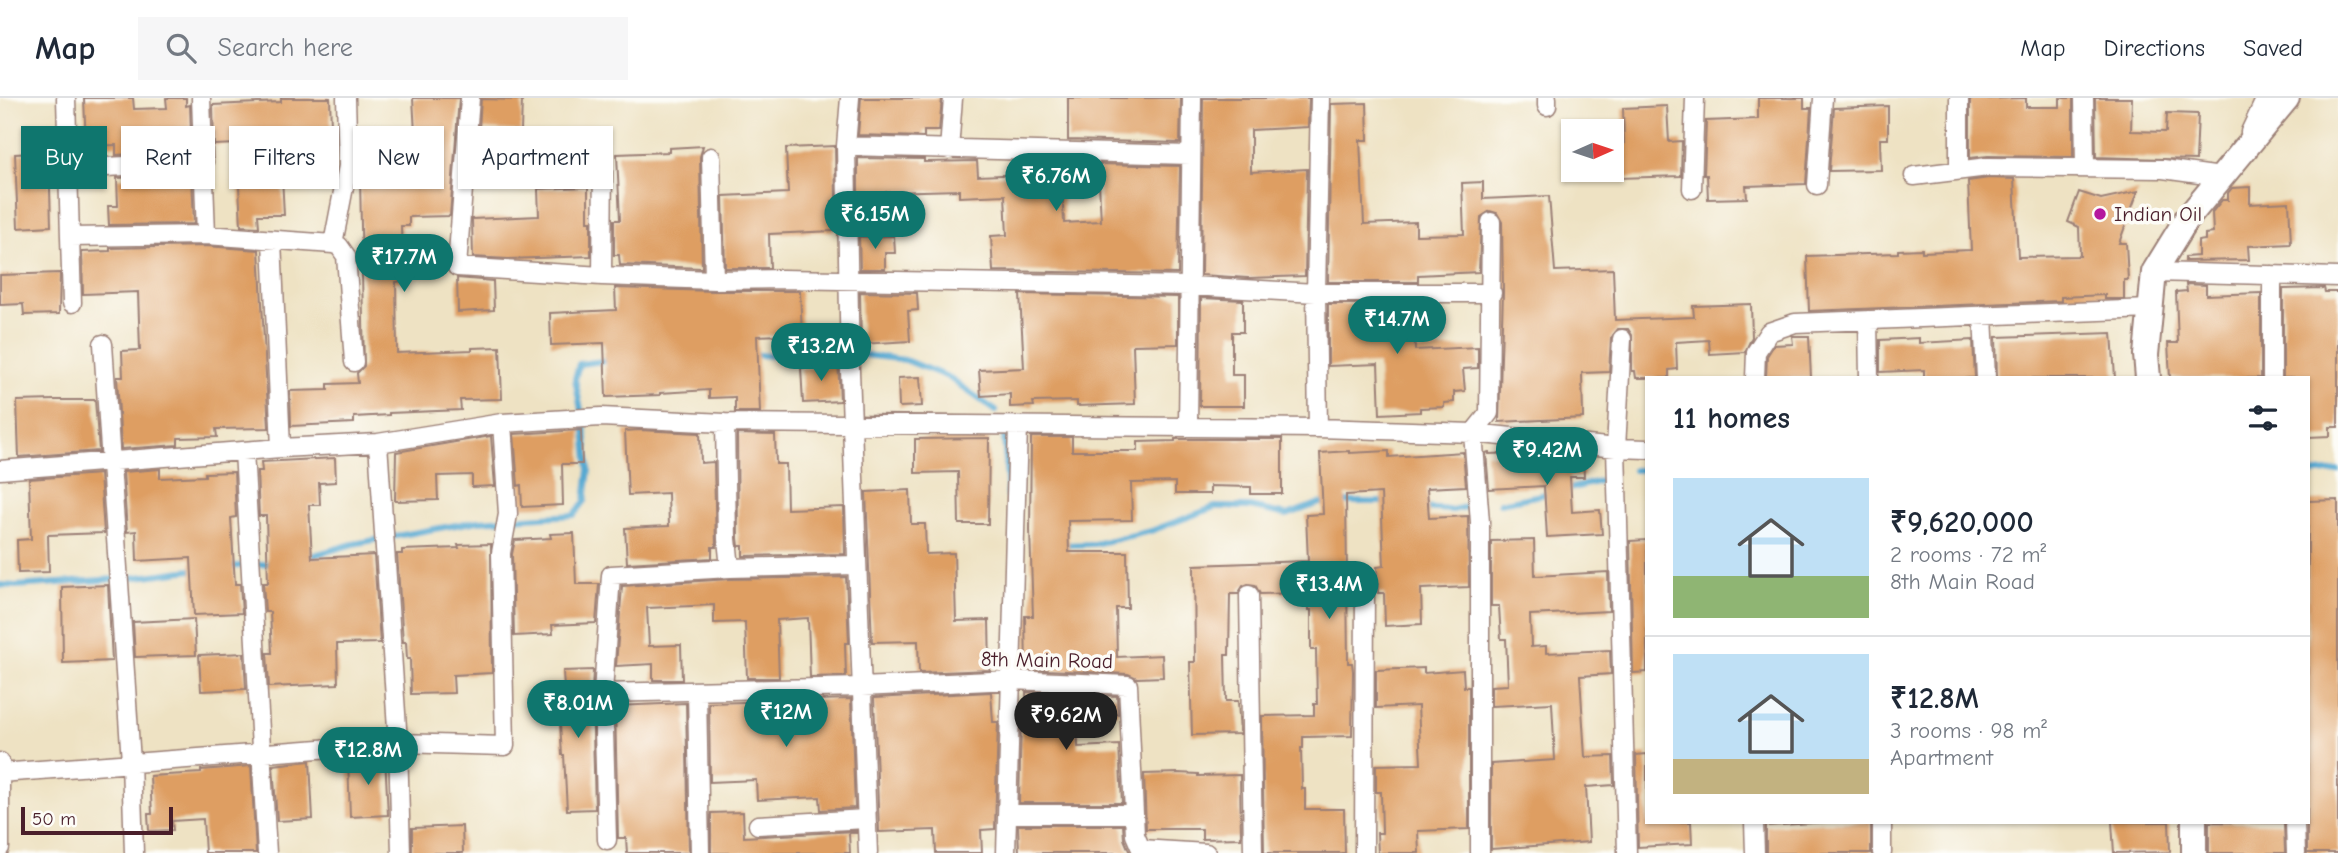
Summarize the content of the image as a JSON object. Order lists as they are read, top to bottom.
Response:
{
  "streets": {
    "street": ["8th Main Road"]
  },
  "places": ["Indian Oil"],
  "scale_bar": "50 m",
  "north": "right",
  "page": {
    "header": "Map",
    "search": "Search here",
    "nav": ["Map", "Directions", "Saved"],
    "chip": [
      "Buy",
      "Rent",
      "Filters",
      "New",
      "Apartment"
    ],
    "price": [
      "₹6.76M",
      "₹6.15M",
      "₹17.7M",
      "₹14.7M",
      "₹13.2M",
      "₹9.42M",
      "₹13.4M",
      "₹8.01M",
      "₹12M",
      "₹9.62M",
      "₹12.8M"
    ],
    "heading": "11 homes",
    "list": [
      {
        "name": "₹9,620,000",
        "note": "2 rooms · 72 m² · 8th Main Road"
      },
      {
        "name": "₹12.8M",
        "note": "3 rooms · 98 m² · Apartment"
      }
    ],
    "scale": "50 m"
  }
}
